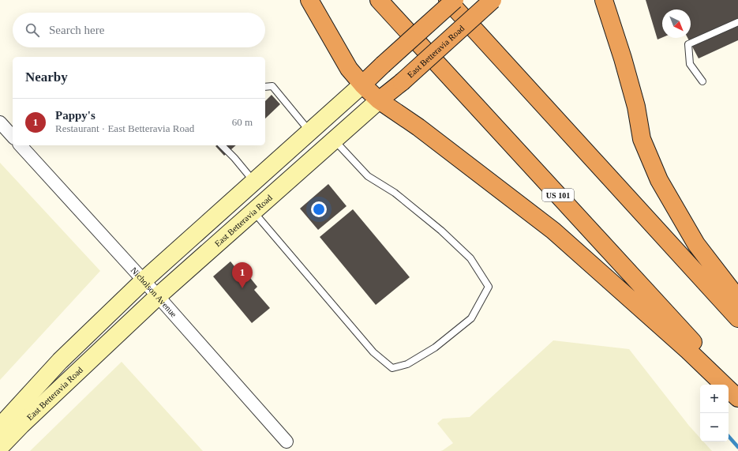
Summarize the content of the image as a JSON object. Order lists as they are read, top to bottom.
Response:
{
  "streets": {
    "highway": ["East Betteravia Road", "US 101"],
    "street": ["Nicholson Avenue"]
  },
  "crossings": [
    ["East Betteravia Road", "Nicholson Avenue"]
  ],
  "north": "bottom right",
  "page": {
    "search": "Search here",
    "heading": "Nearby",
    "list": [
      {
        "mark": "1",
        "name": "Pappy's",
        "note": "Restaurant · East Betteravia Road",
        "value": "60 m"
      }
    ],
    "pins": "1",
    "map_buttons": ["+", "−"]
  }
}
